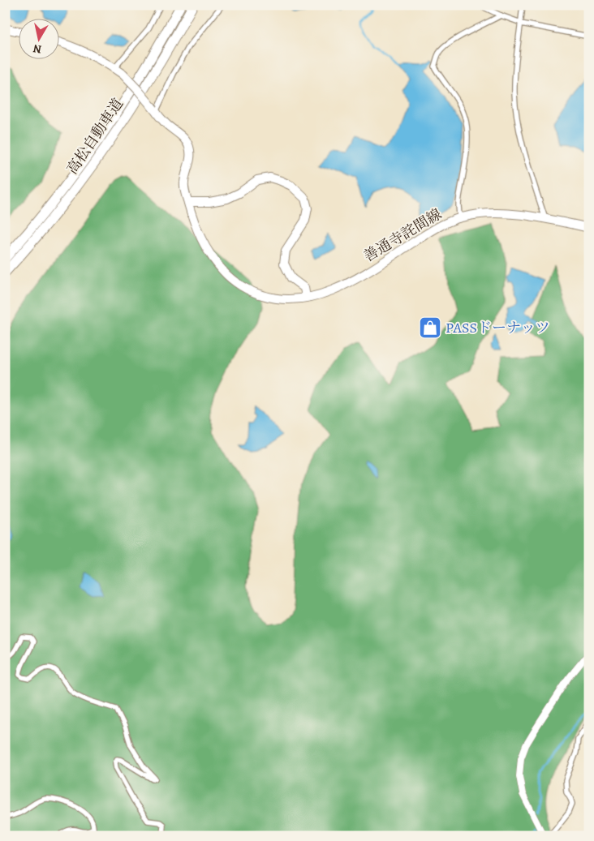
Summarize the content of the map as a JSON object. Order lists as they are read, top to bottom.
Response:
{
  "streets": {
    "highway": ["高松自動車道"],
    "main road": ["善通寺詫間線"]
  },
  "places": {
    "shop": ["PASSドーナッツ"]
  },
  "north": "bottom"
}
